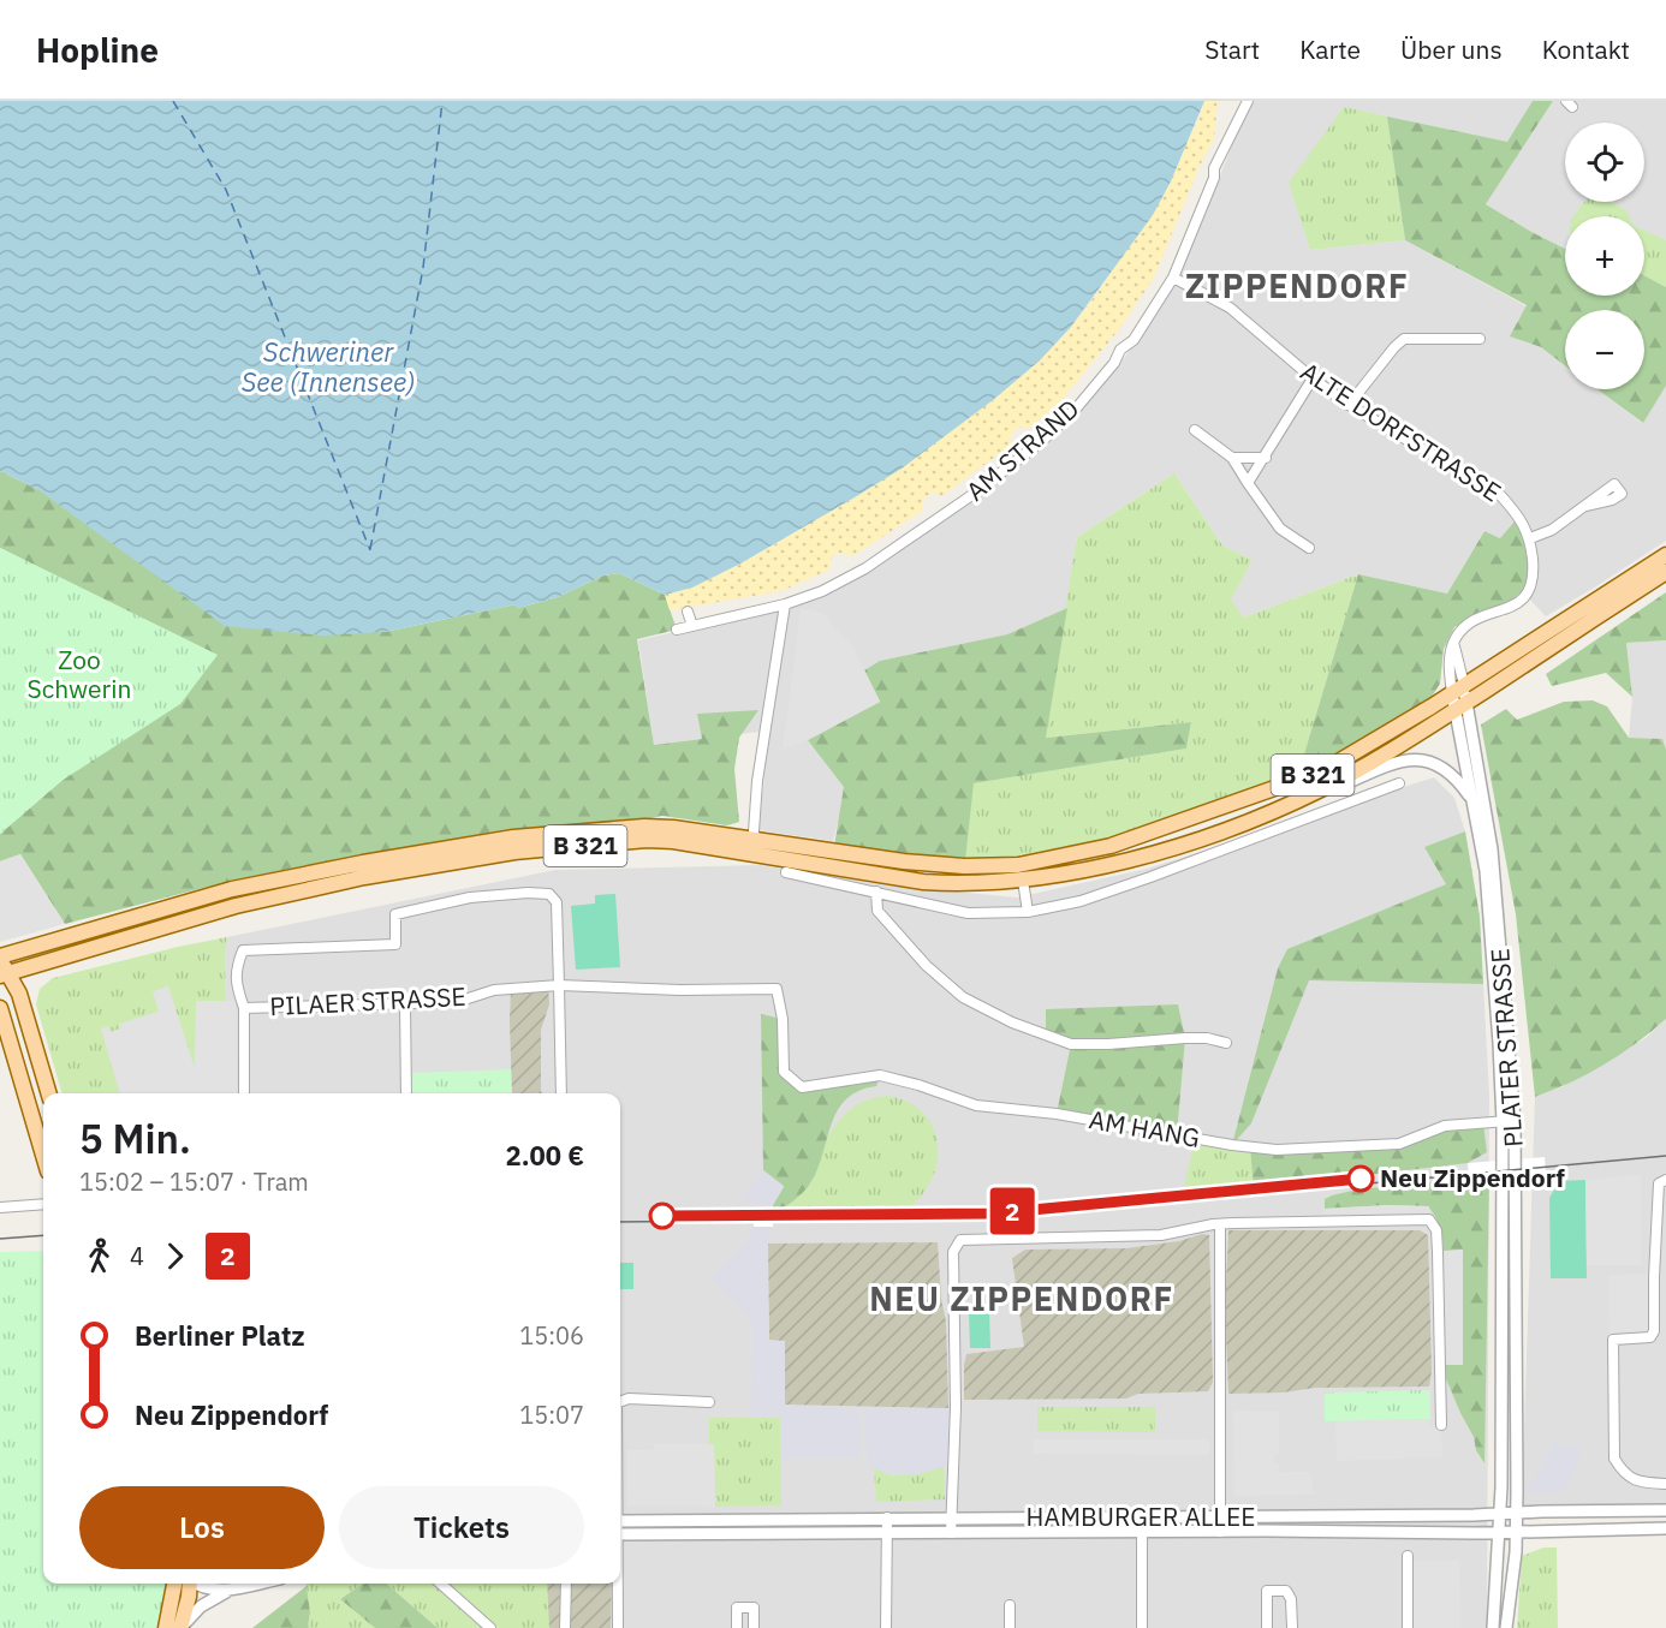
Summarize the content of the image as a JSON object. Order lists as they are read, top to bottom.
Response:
{
  "streets": {
    "main road": ["B 321"],
    "street": [
      "ALTE DORFSTRASSE",
      "AM STRAND",
      "PILAER STRASSE",
      "PLATER STRASSE",
      "AM HANG",
      "HAMBURGER ALLEE"
    ]
  },
  "crossings": [
    ["ALTE DORFSTRASSE", "AM STRAND"],
    ["ALTE DORFSTRASSE", "B 321"],
    ["ALTE DORFSTRASSE", "PLATER STRASSE"],
    ["B 321", "PLATER STRASSE"],
    ["PILAER STRASSE", "AM HANG"],
    ["PLATER STRASSE", "AM HANG"],
    ["PLATER STRASSE", "HAMBURGER ALLEE"]
  ],
  "districts": ["ZIPPENDORF", "NEU ZIPPENDORF"],
  "water": ["Schweriner See (Innensee)"],
  "parks": ["Zoo Schwerin"],
  "places": ["Neu Zippendorf"],
  "lines": ["tram line 2"],
  "page": {
    "header": "Hopline",
    "nav": [
      "Start",
      "Karte",
      "Über uns",
      "Kontakt"
    ],
    "on_map": "2",
    "map_buttons": ["+", "−"],
    "heading": ["5 Min.", "15:02 – 15:07 · Tram", "2.00 €"],
    "legs": ["4", "2"],
    "list": [
      {
        "name": "Berliner Platz",
        "value": "15:06"
      },
      {
        "name": "Neu Zippendorf",
        "value": "15:07"
      }
    ],
    "buttons": ["Los", "Tickets"]
  }
}
